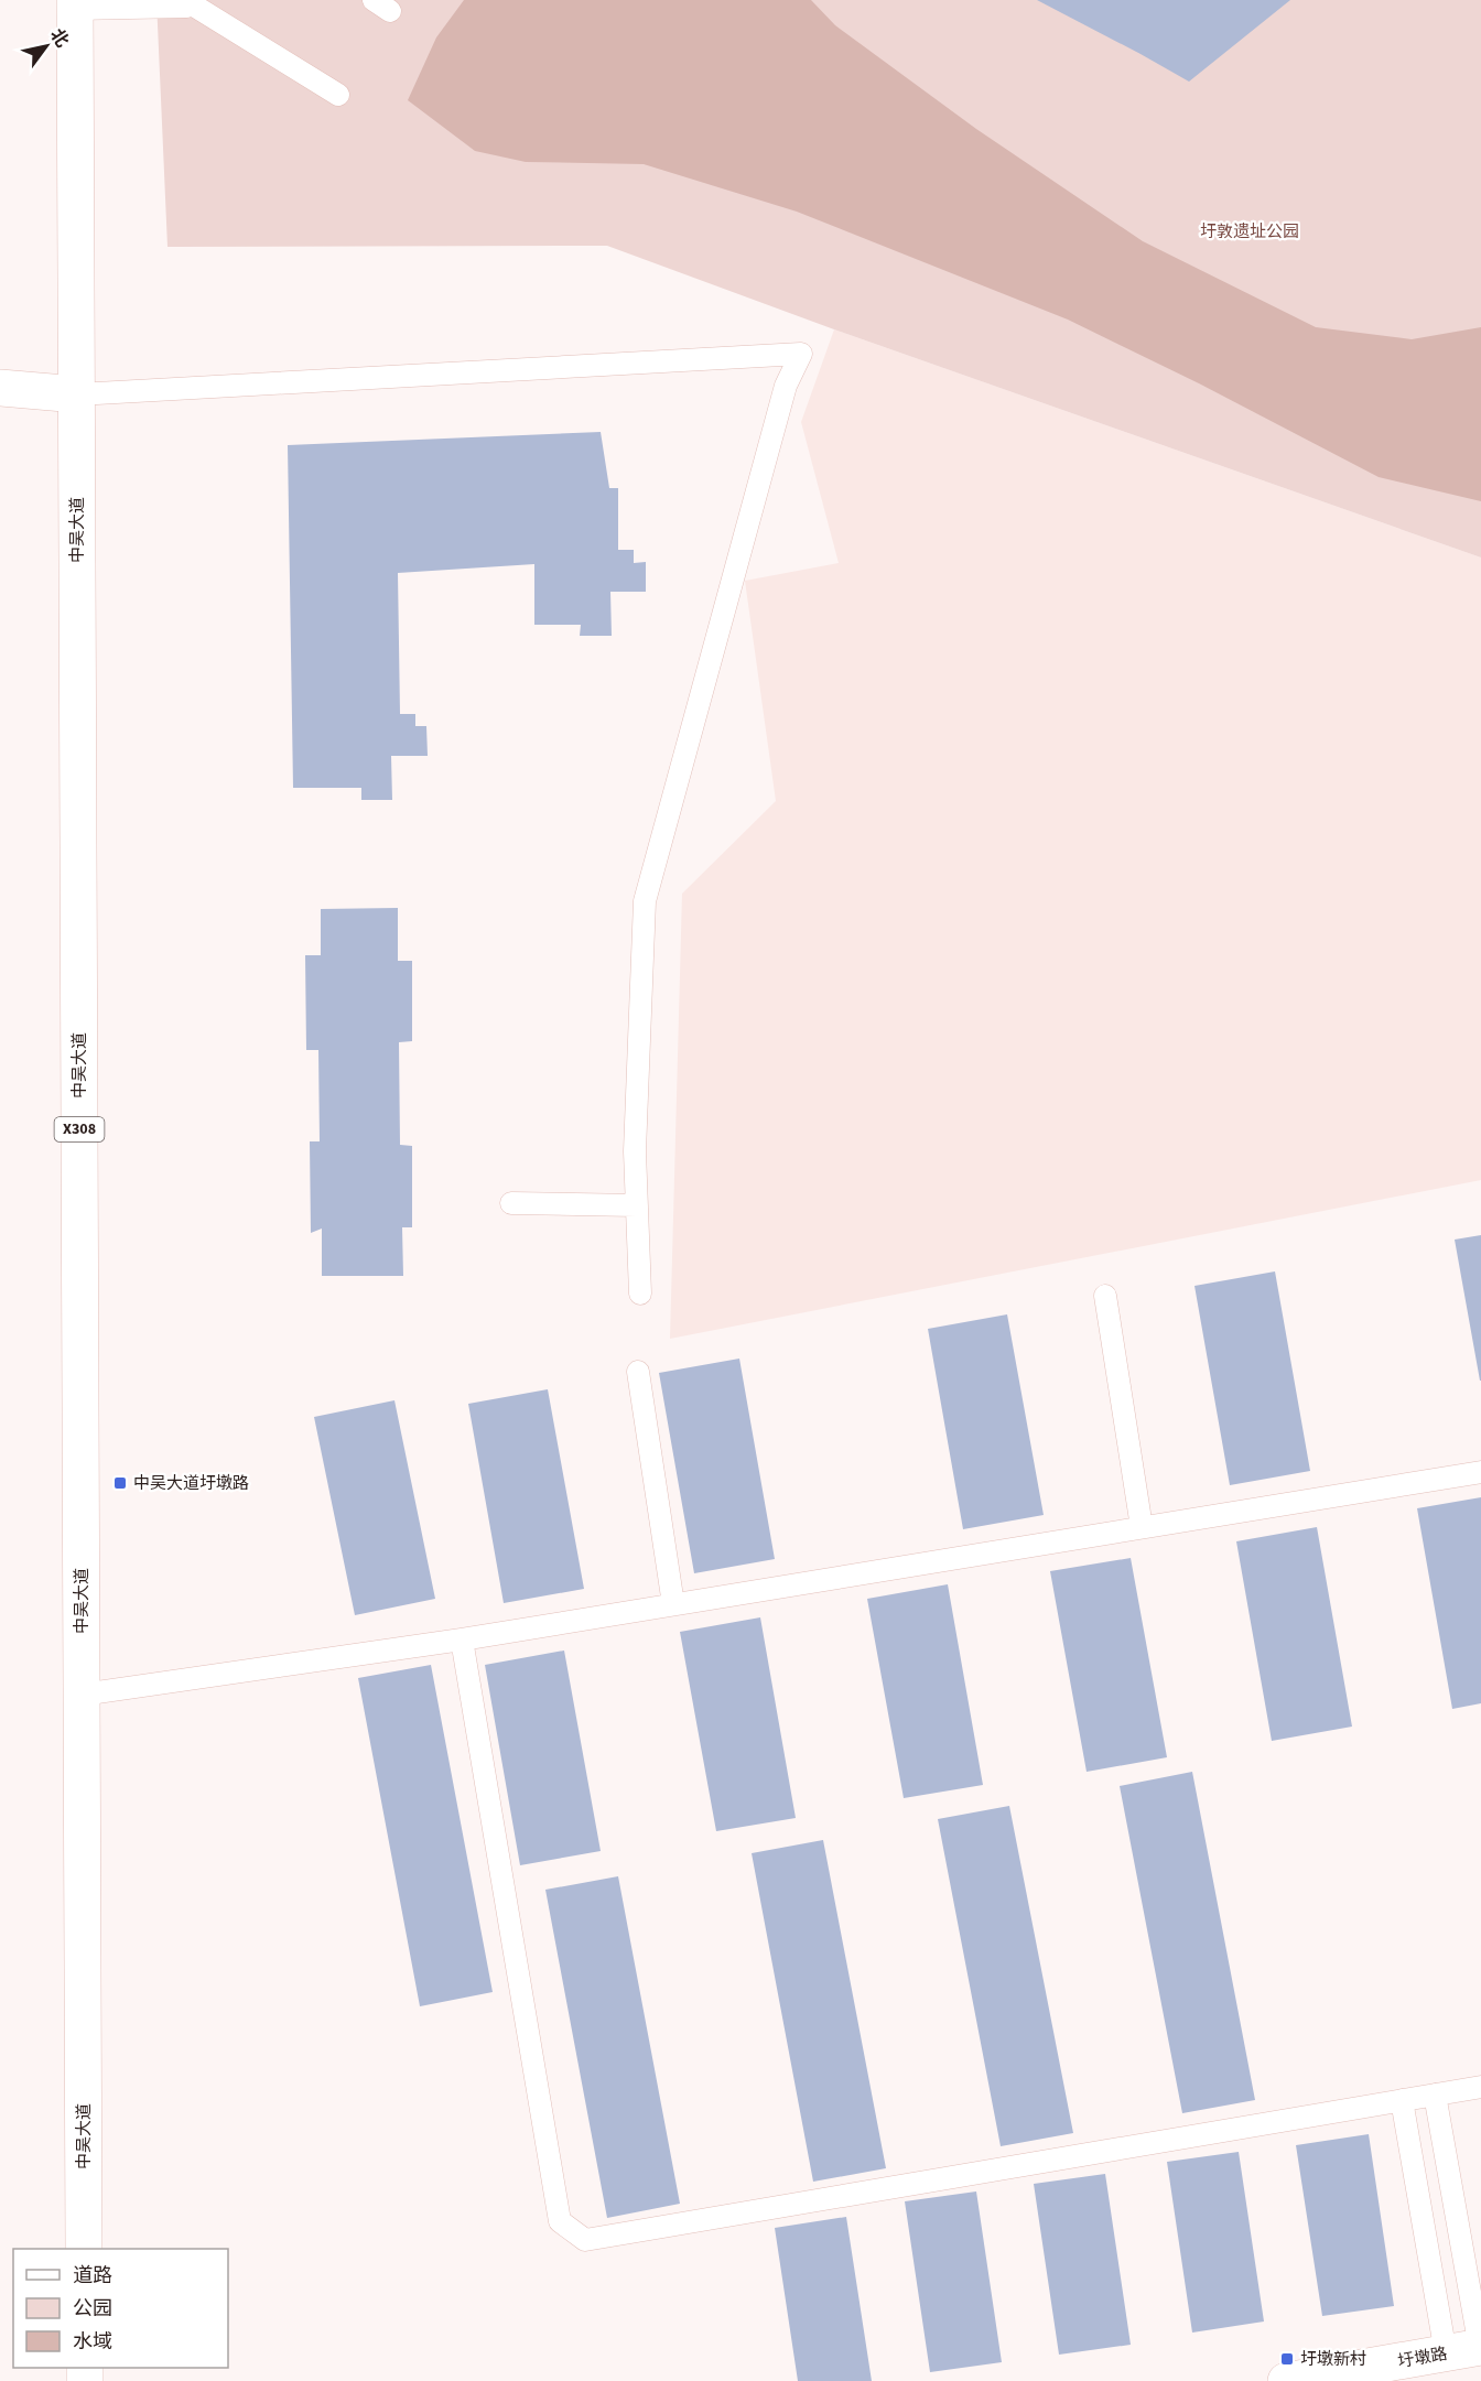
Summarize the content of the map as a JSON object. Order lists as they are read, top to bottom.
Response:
{
  "streets": {
    "main road": ["中吴大道", "X308", "圩墩路"]
  },
  "parks": ["圩敦遗址公园"],
  "places": {
    "transit": ["中吴大道圩墩路", "圩墩新村"]
  },
  "legend": ["道路", "公园", "水域"],
  "north": "top right"
}
